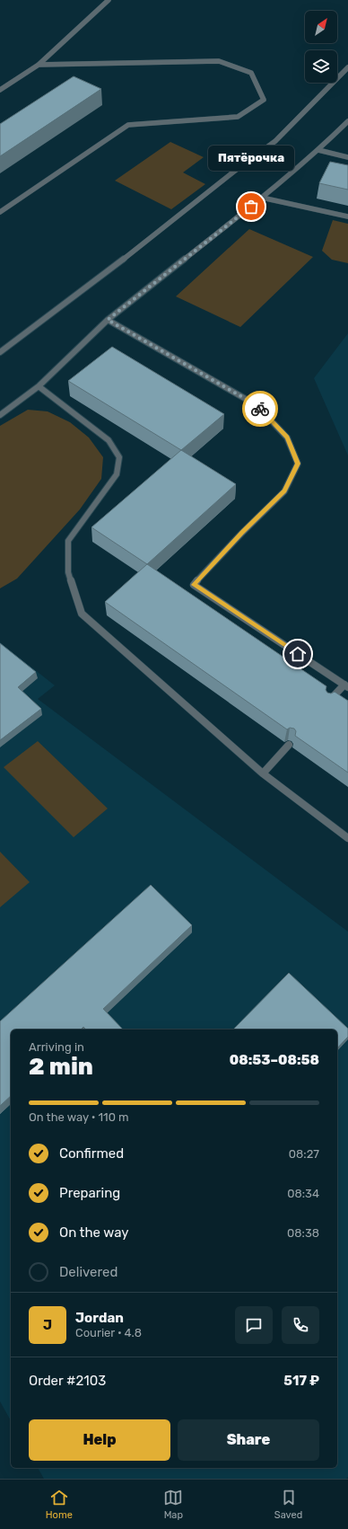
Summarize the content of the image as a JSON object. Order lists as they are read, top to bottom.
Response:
{
  "places": ["Пятёрочка"],
  "north": "top right",
  "page": {
    "bubble": "Пятёрочка",
    "heading": ["2 min", "Arriving in", "08:53–08:58"],
    "panel": [
      "Jordan",
      "Courier · 4.8",
      "Order #2103",
      "517 ₽"
    ],
    "bar": "On the way · 110 m",
    "list": [
      ["Confirmed", "08:27"],
      ["Preparing", "08:34"],
      ["On the way", "08:38"],
      "Delivered"
    ],
    "round": "J",
    "buttons": ["Help", "Share"],
    "tabs": ["Home", "Map", "Saved"]
  }
}
